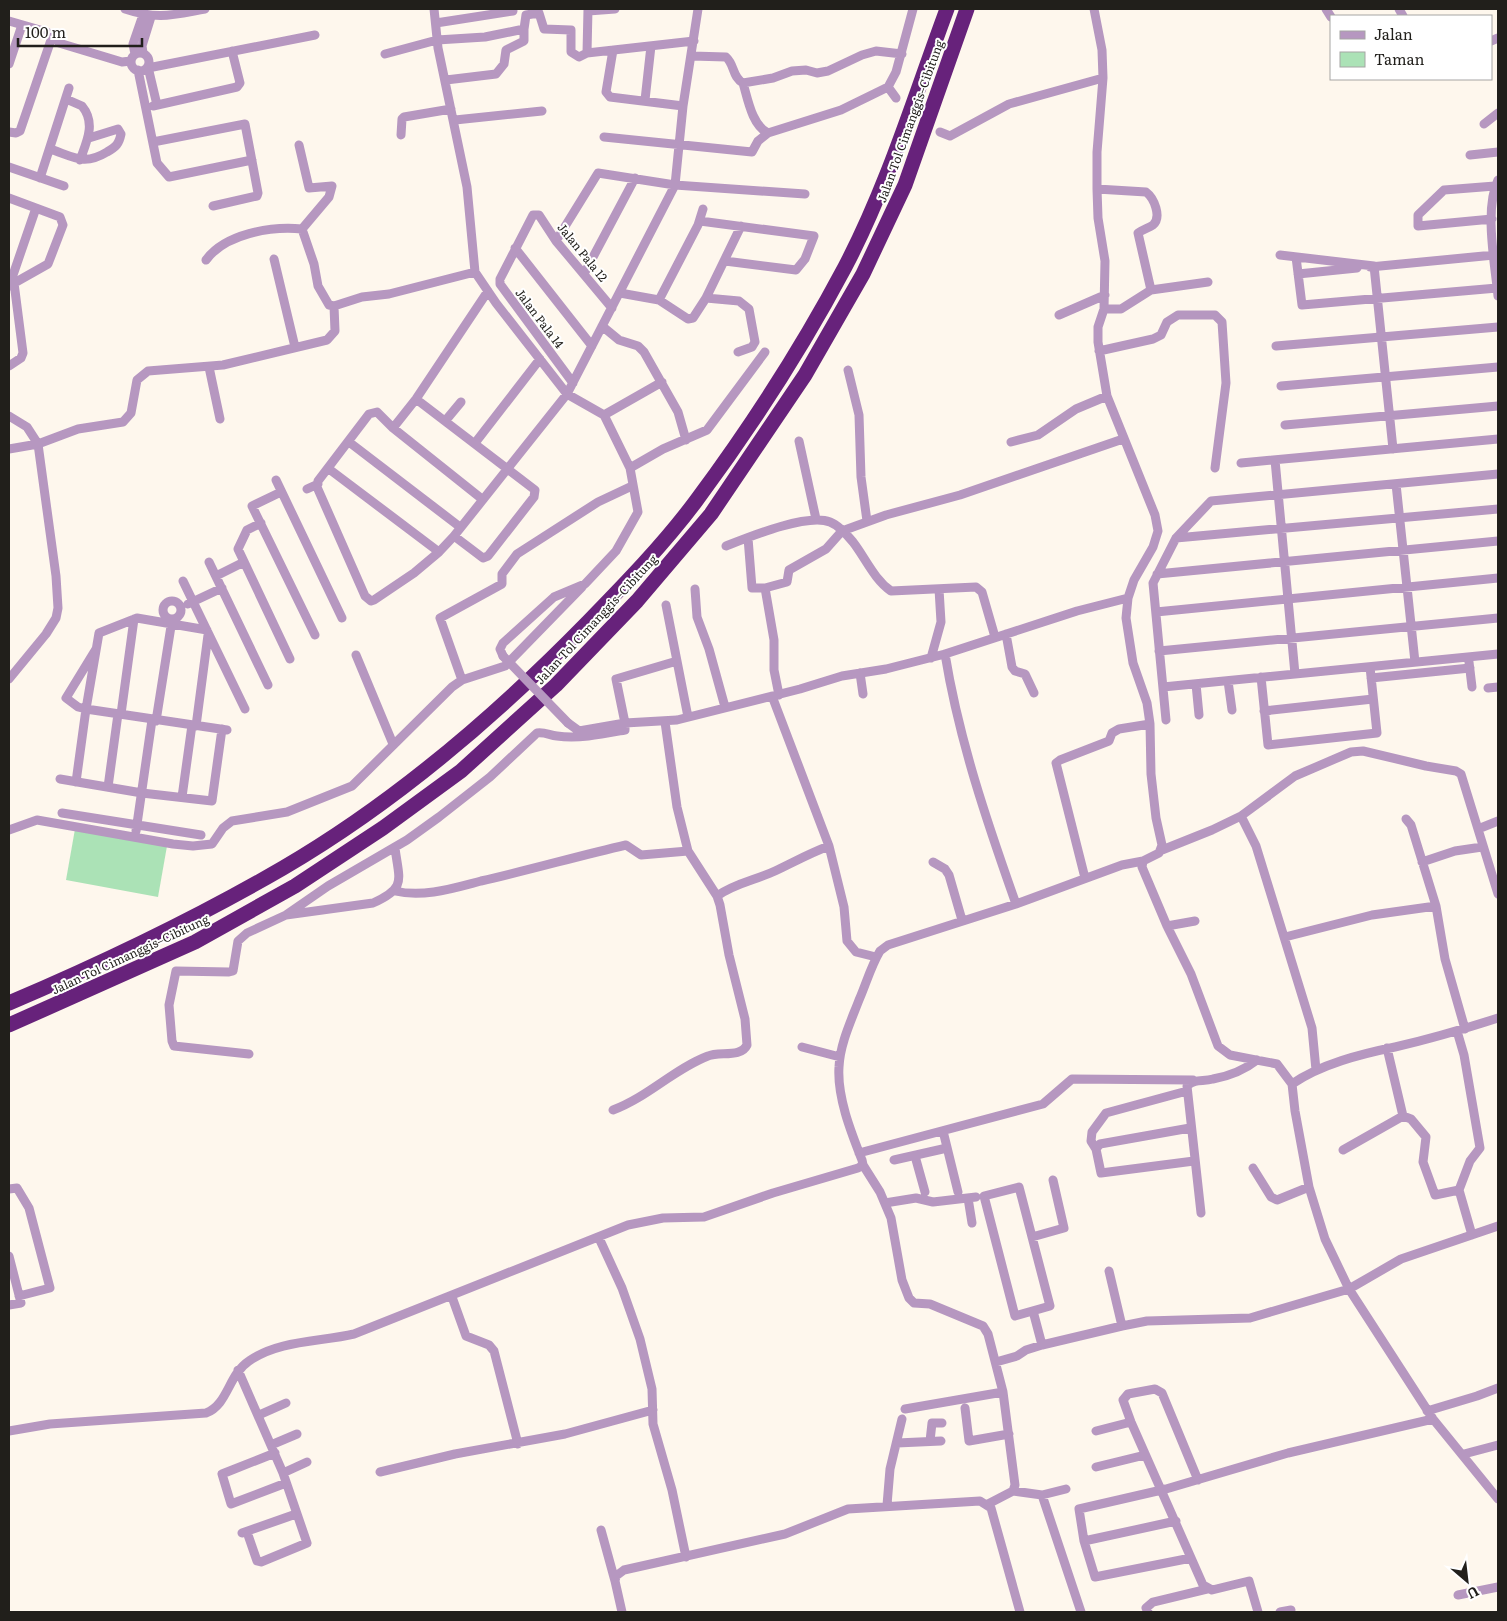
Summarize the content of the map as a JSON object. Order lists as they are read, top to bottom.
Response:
{
  "streets": {
    "highway": ["Jalan Tol Cimanggis–Cibitung"],
    "street": ["Jalan Pala 12", "Jalan Pala 14"]
  },
  "crossings": [
    ["Jalan Pala 12", "Jalan Pala 14"]
  ],
  "legend": ["Jalan", "Taman"],
  "scale_bar": "100 m",
  "north": "bottom right"
}
